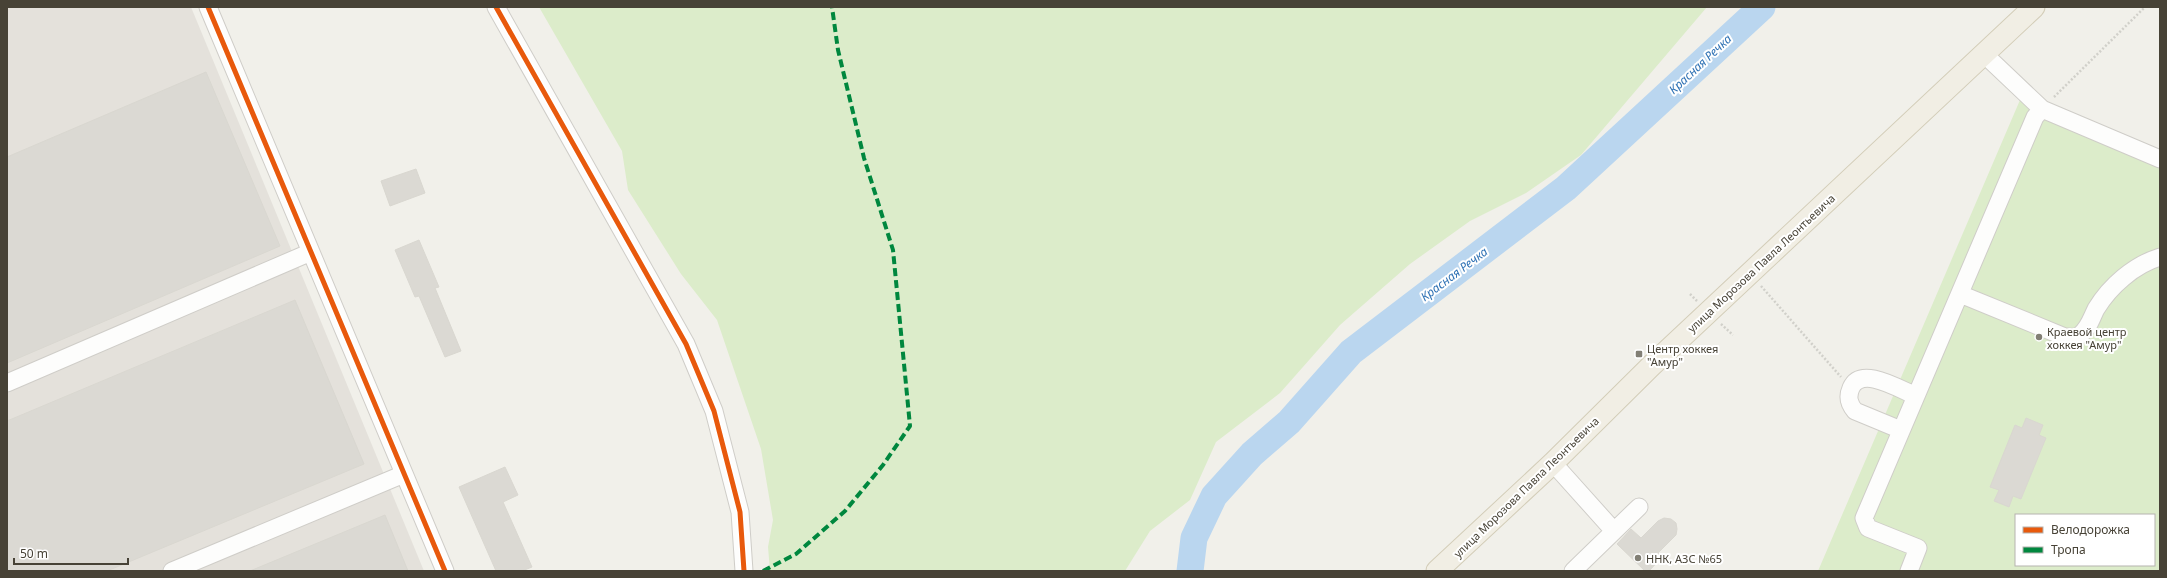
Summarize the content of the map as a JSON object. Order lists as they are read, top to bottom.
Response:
{
  "streets": {
    "main road": ["улица Морозова Павла Леонтьевича"]
  },
  "water": ["Красная Речка"],
  "places": {
    "other": ["Краевой центр хоккея \"Амур\"", "ННК, АЗС №65"],
    "transit": ["Центр хоккея \"Амур\""]
  },
  "legend": ["Велодорожка", "Тропа"],
  "scale_bar": "50 m"
}
